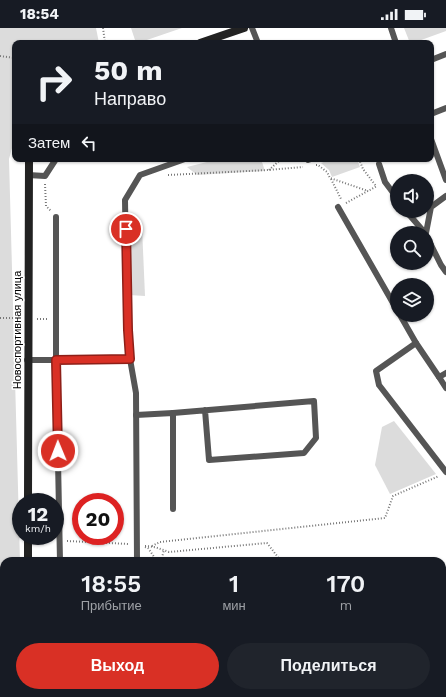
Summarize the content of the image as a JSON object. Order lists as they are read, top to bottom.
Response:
{
  "streets": {
    "main road": ["Новоспортивная улица"]
  },
  "page": {
    "status": "18:54",
    "turn": ["50 m", "Направо"],
    "then": "Затем",
    "speed": "12 km/h",
    "limit": "20",
    "eta": [
      "18:55",
      "Прибытие",
      "1",
      "мин",
      "170",
      "m"
    ],
    "buttons": ["Выход", "Поделиться"]
  }
}
